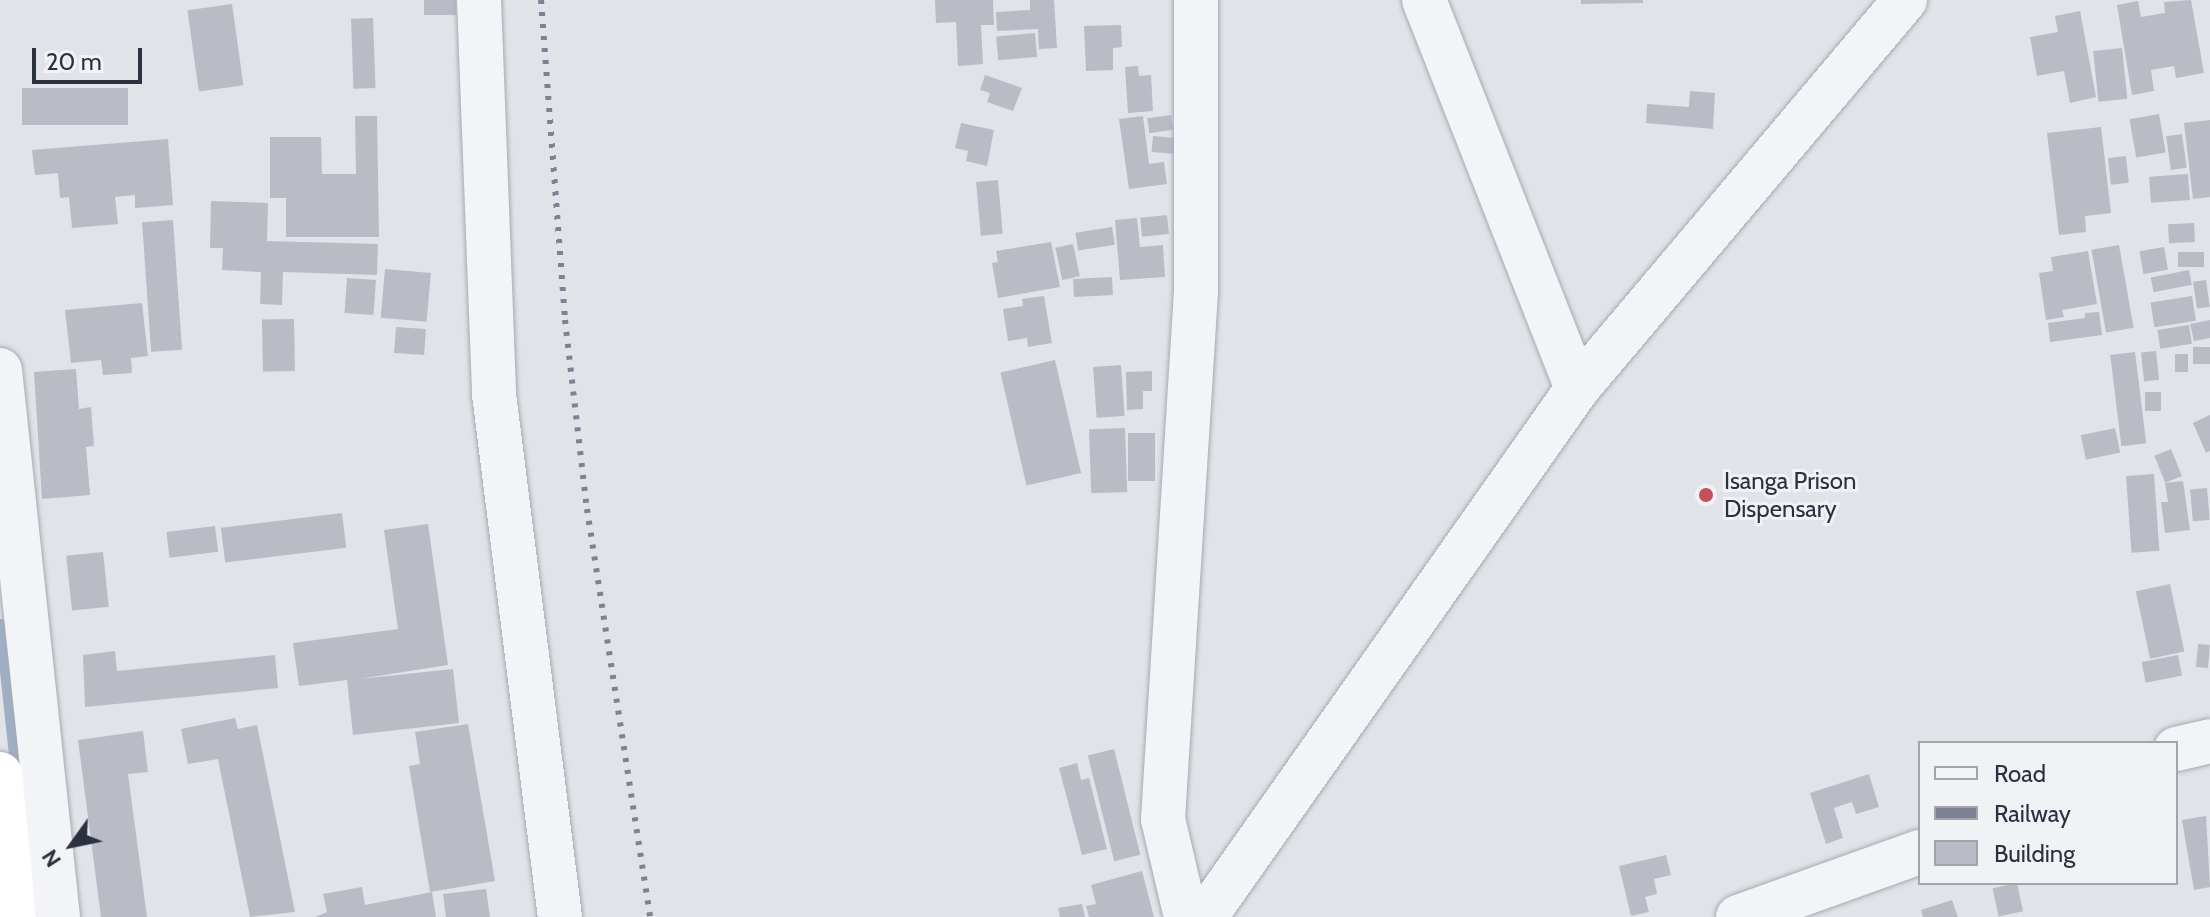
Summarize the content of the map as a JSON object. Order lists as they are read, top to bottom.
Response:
{
  "places": ["Isanga Prison Dispensary"],
  "legend": ["Road", "Railway", "Building"],
  "scale_bar": "20 m",
  "north": "bottom left"
}
